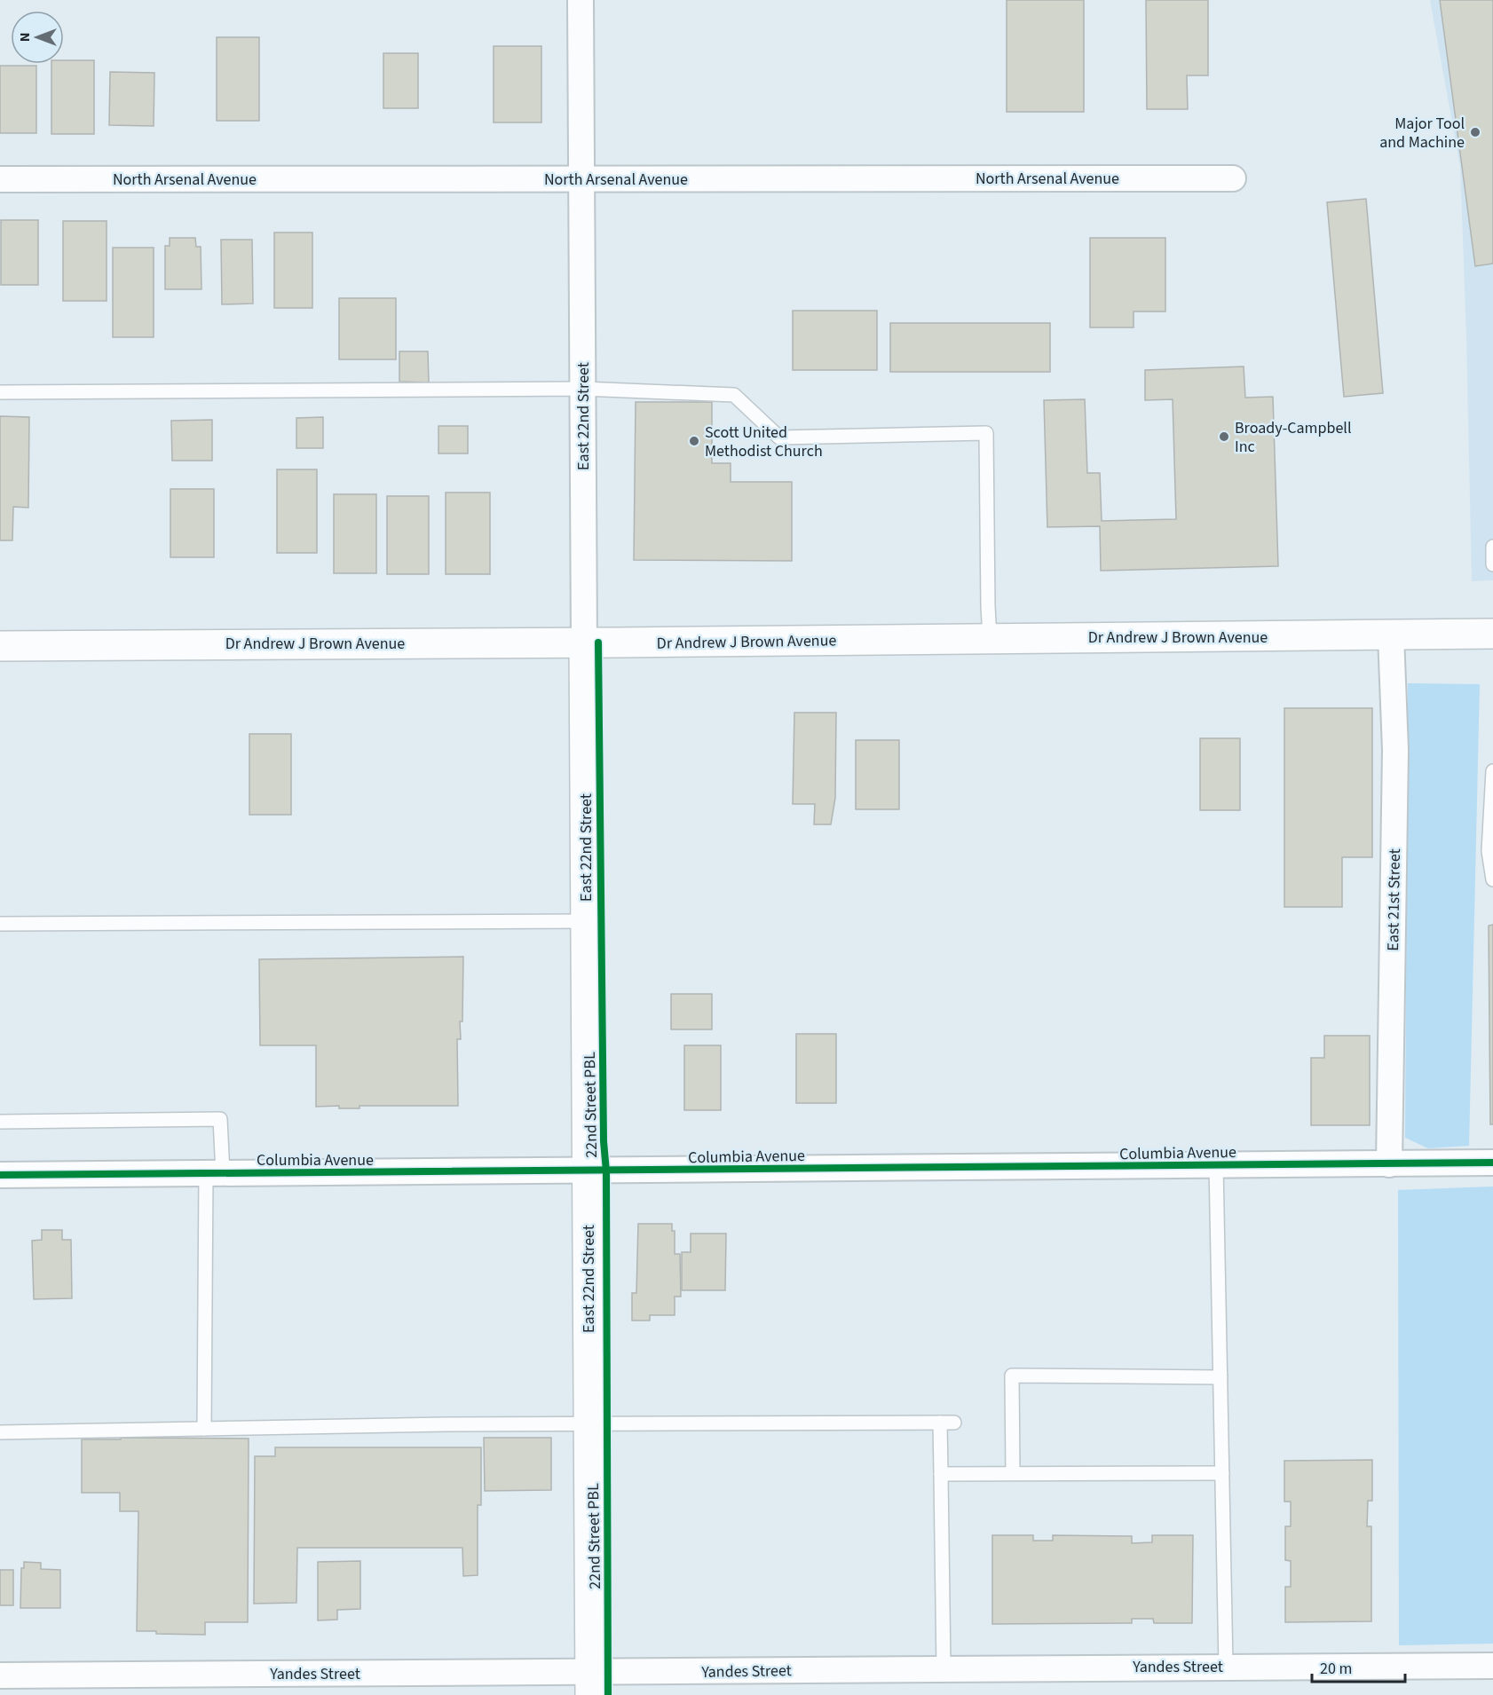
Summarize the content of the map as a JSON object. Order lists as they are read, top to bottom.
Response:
{
  "streets": {
    "main road": ["East 22nd Street", "Dr Andrew J Brown Avenue"],
    "street": [
      "North Arsenal Avenue",
      "East 21st Street",
      "Columbia Avenue",
      "Yandes Street"
    ],
    "cycle path": ["22nd Street PBL"]
  },
  "crossings": [
    ["North Arsenal Avenue", "East 22nd Street"],
    ["East 22nd Street", "Dr Andrew J Brown Avenue"],
    ["East 22nd Street", "Columbia Avenue"],
    ["East 22nd Street", "Yandes Street"],
    ["Dr Andrew J Brown Avenue", "East 21st Street"],
    ["East 21st Street", "Columbia Avenue"]
  ],
  "places": ["Major Tool and Machine", "Broady-Campbell Inc", "Scott United Methodist Church"],
  "scale_bar": "20 m",
  "north": "left"
}
